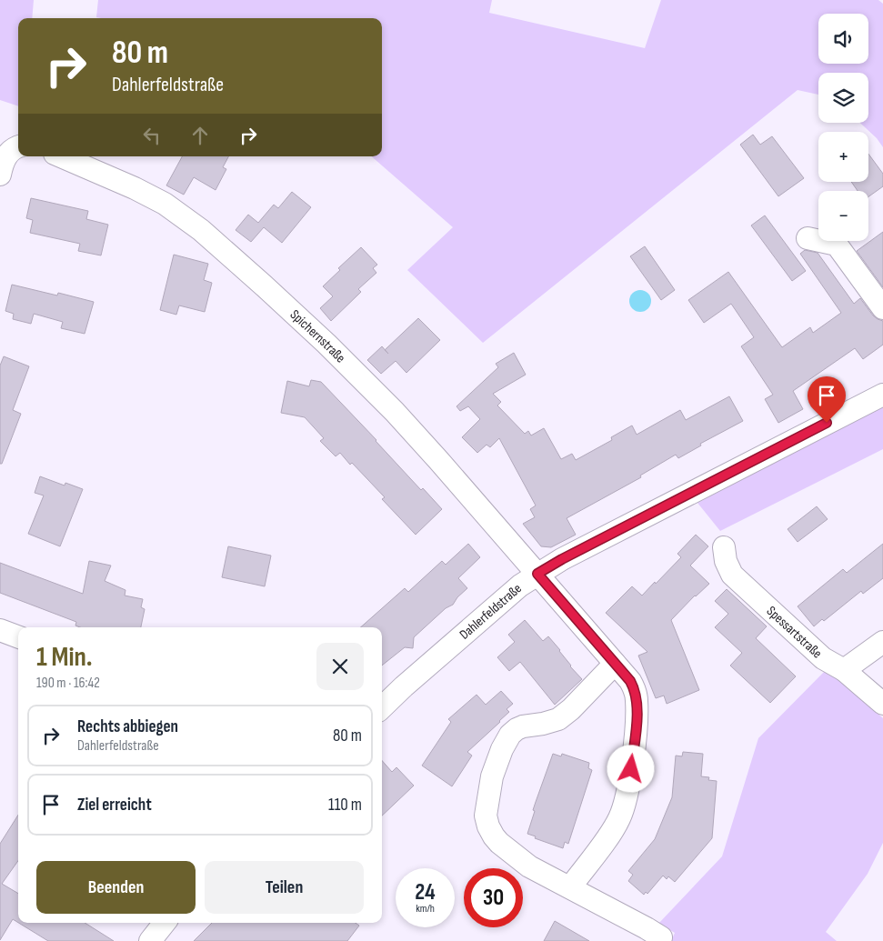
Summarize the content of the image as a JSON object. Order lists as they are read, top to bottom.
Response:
{
  "streets": {
    "street": ["Spichernstraße", "Dahlerfeldstraße", "Spessartstraße"]
  },
  "crossings": [
    ["Spichernstraße", "Dahlerfeldstraße"]
  ],
  "page": {
    "map_buttons": ["+", "−"],
    "turn": ["80 m", "Dahlerfeldstraße"],
    "heading": ["1 Min.", "190 m · 16:42"],
    "list": [
      {
        "name": "Rechts abbiegen",
        "note": "Dahlerfeldstraße",
        "value": "80 m"
      },
      {
        "name": "Ziel erreicht",
        "value": "110 m"
      }
    ],
    "buttons": ["Beenden", "Teilen"],
    "speed": "24 km/h",
    "limit": "30"
  }
}
